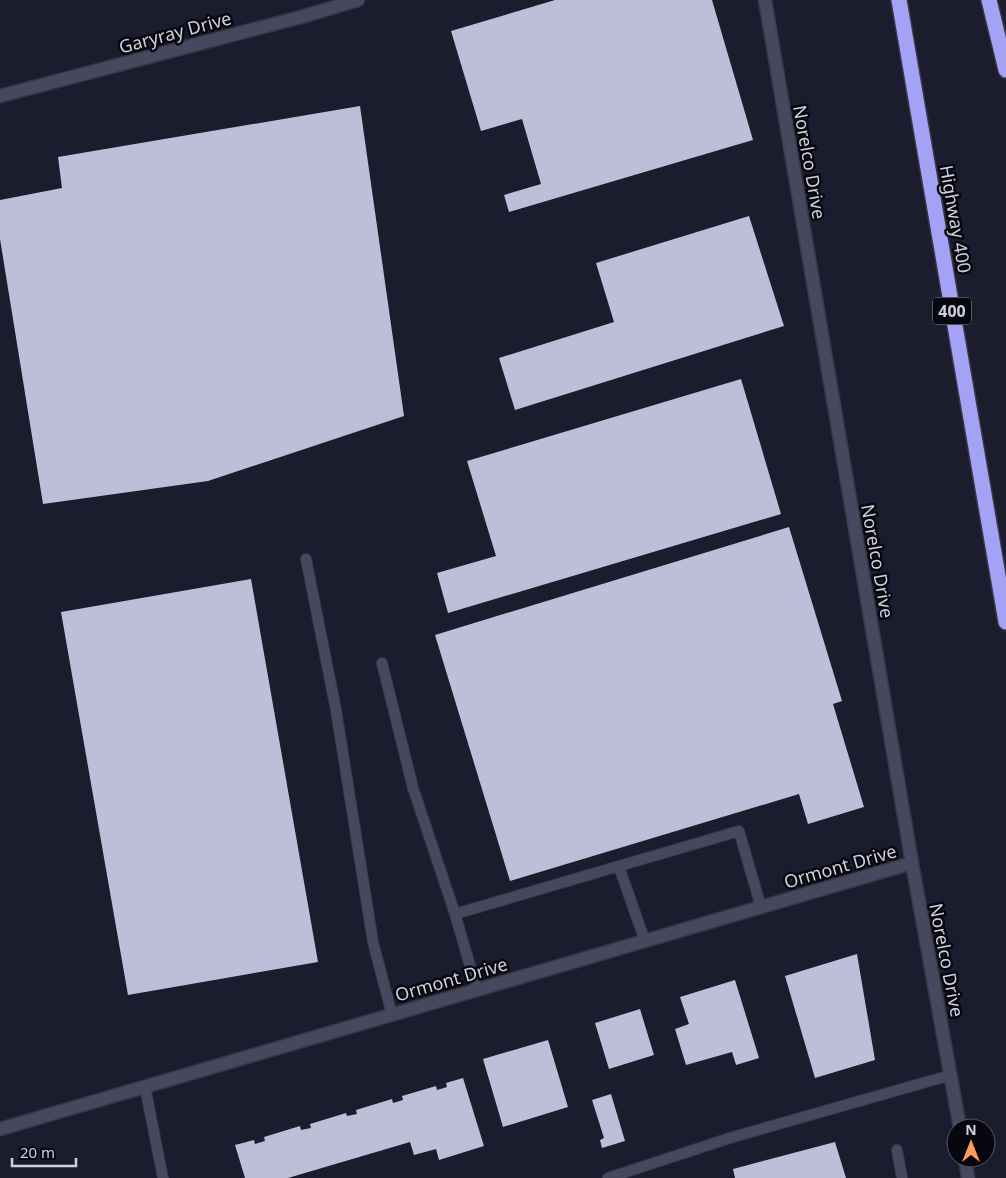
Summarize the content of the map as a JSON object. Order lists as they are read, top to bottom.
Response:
{
  "streets": {
    "highway": ["Highway 400", "400"],
    "street": ["Garyray Drive", "Norelco Drive", "Ormont Drive"]
  },
  "crossings": [
    ["Norelco Drive", "Ormont Drive"]
  ],
  "scale_bar": "20 m",
  "north": "top"
}
